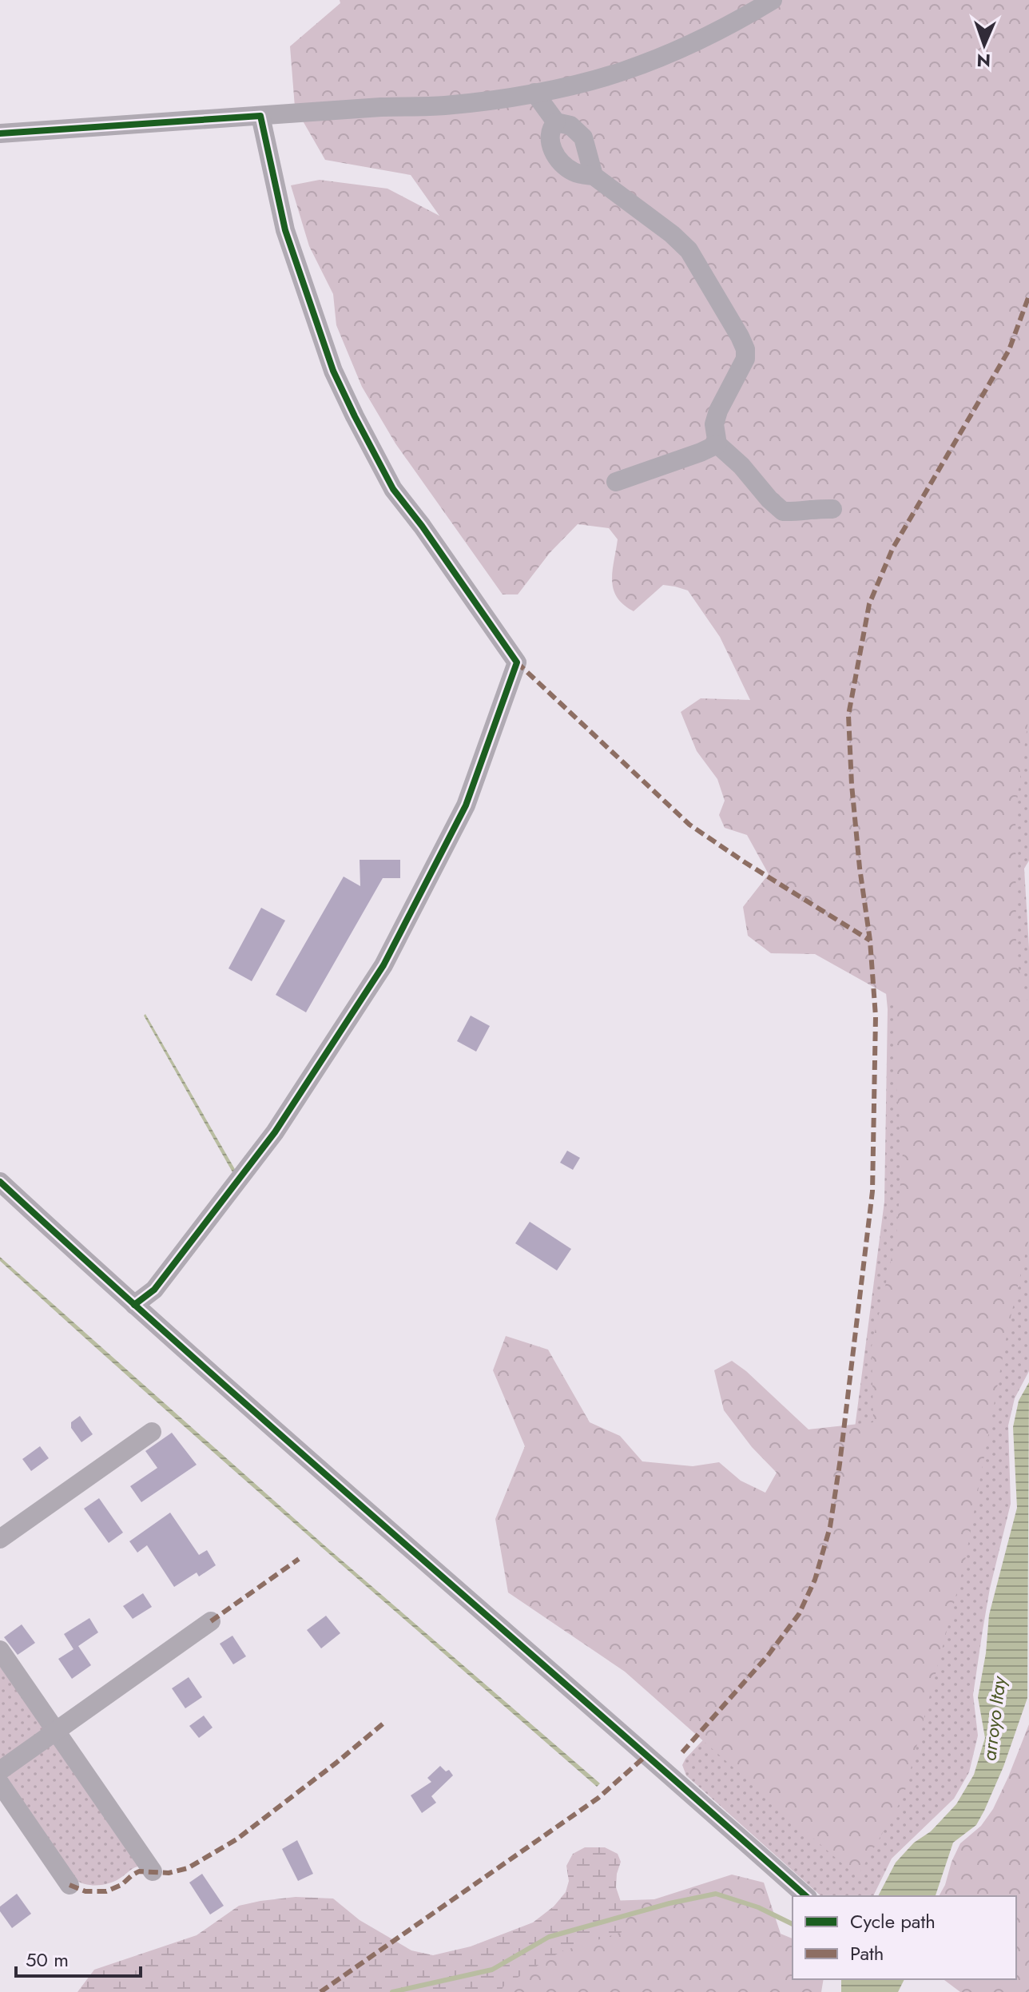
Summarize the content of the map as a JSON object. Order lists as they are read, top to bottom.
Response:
{
  "water": ["arroyo Itay"],
  "legend": ["Cycle path", "Path"],
  "scale_bar": "50 m",
  "north": "bottom"
}
